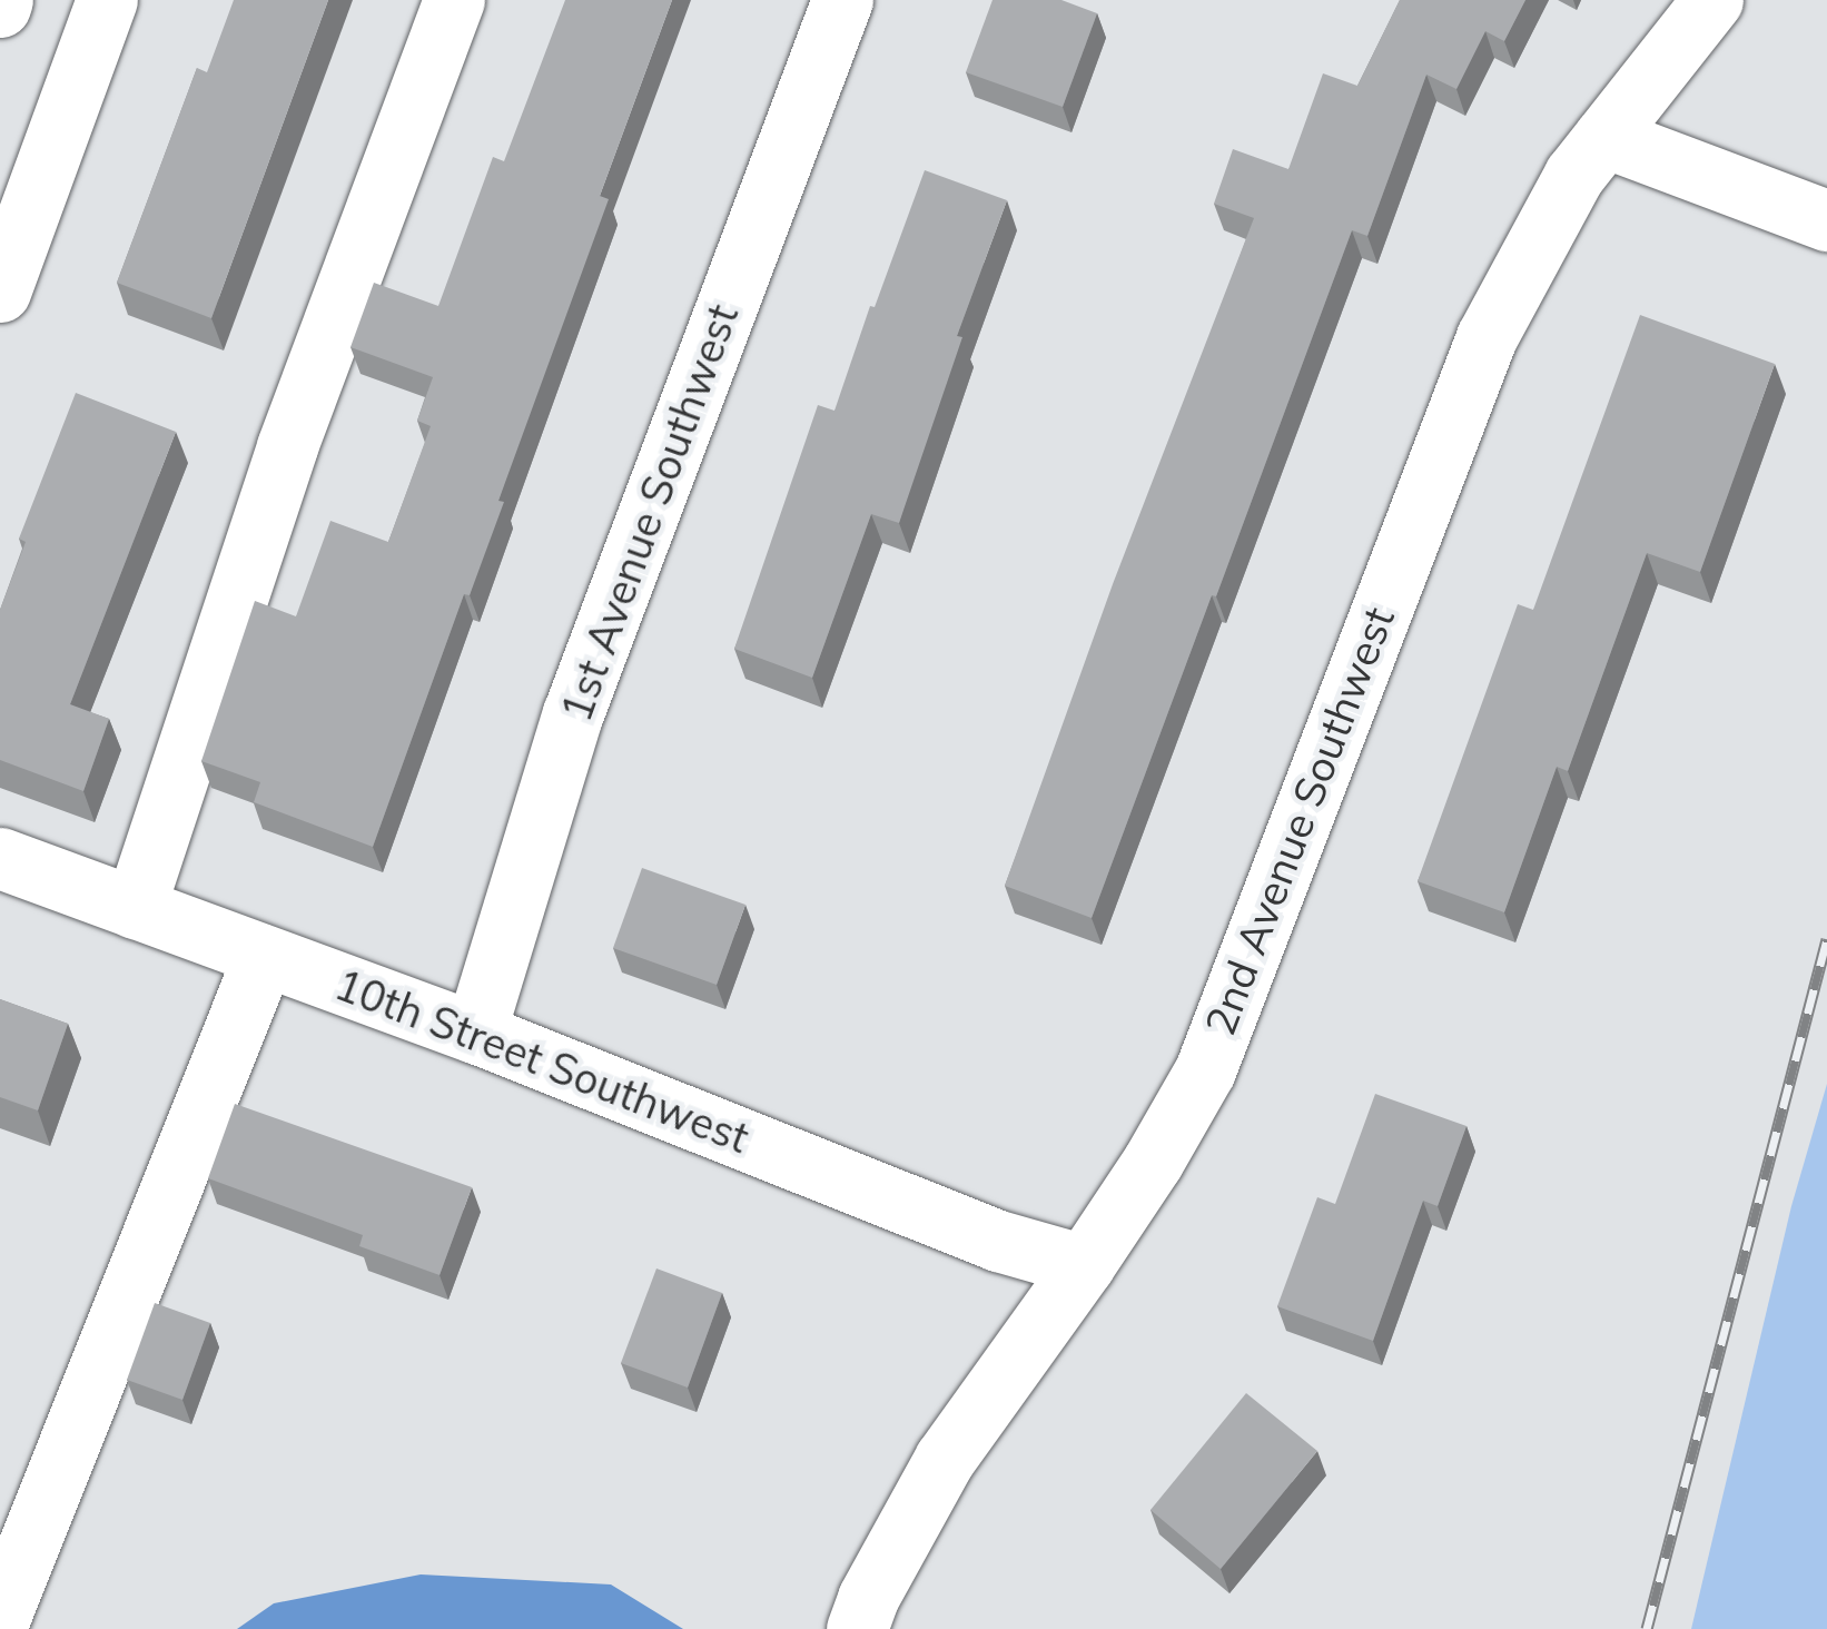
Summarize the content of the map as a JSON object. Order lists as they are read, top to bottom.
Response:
{
  "streets": {
    "street": ["1st Avenue Southwest", "2nd Avenue Southwest", "10th Street Southwest"]
  },
  "crossings": [
    ["1st Avenue Southwest", "10th Street Southwest"],
    ["2nd Avenue Southwest", "10th Street Southwest"]
  ]
}
